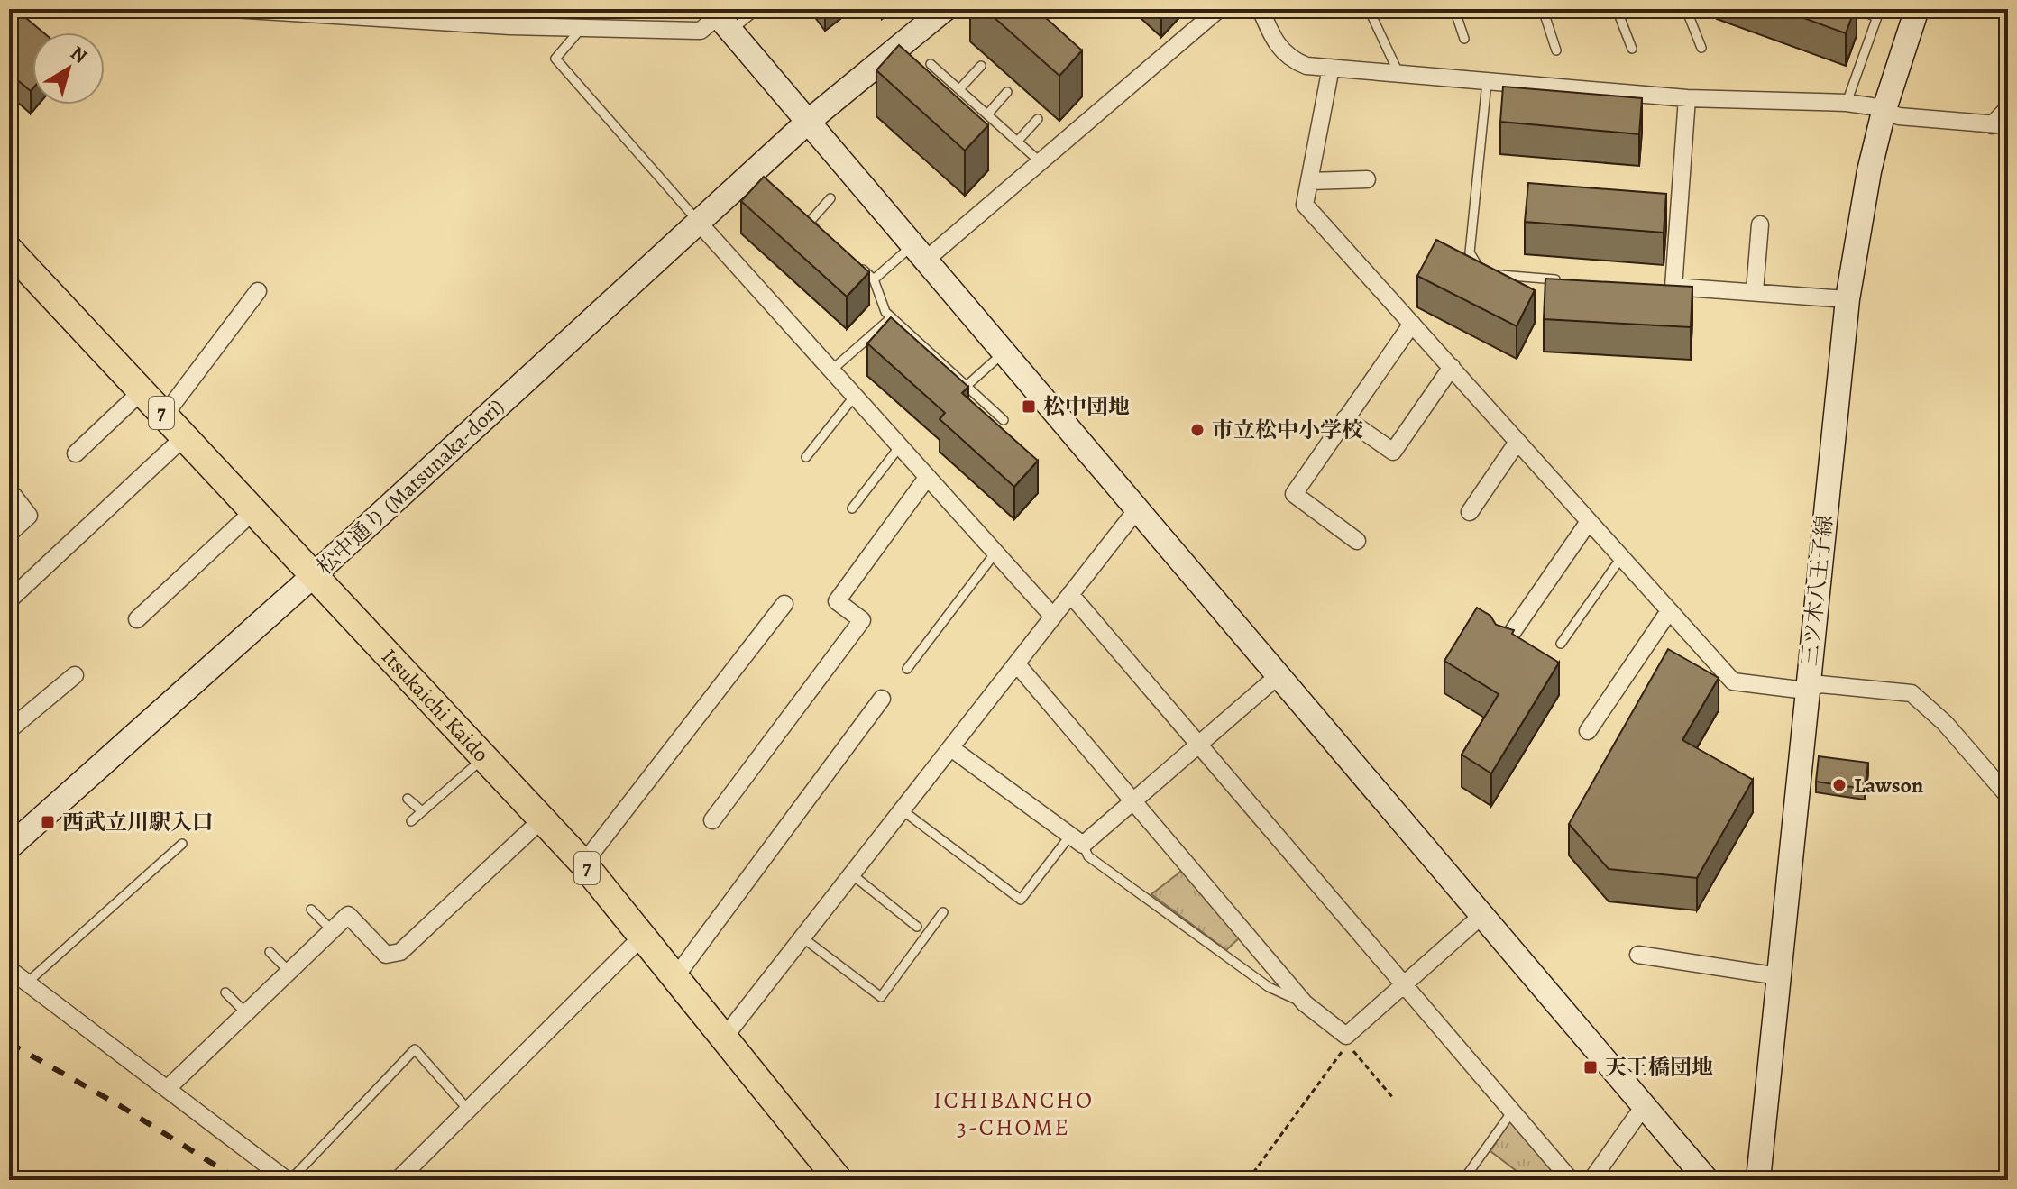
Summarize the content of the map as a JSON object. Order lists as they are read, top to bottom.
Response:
{
  "streets": {
    "main road": ["7", "Itsukaichi Kaido"],
    "street": ["松中通り (Matsunaka-dori)", "三ツ木八王子線"]
  },
  "crossings": [
    ["松中通り (Matsunaka-dori)", "Itsukaichi Kaido"]
  ],
  "districts": ["ICHIBANCHO 3-CHOME"],
  "places": {
    "transit": ["松中団地", "西武立川駅入口", "天王橋団地"],
    "other": ["市立松中小学校", "Lawson"]
  },
  "north": "top right"
}
